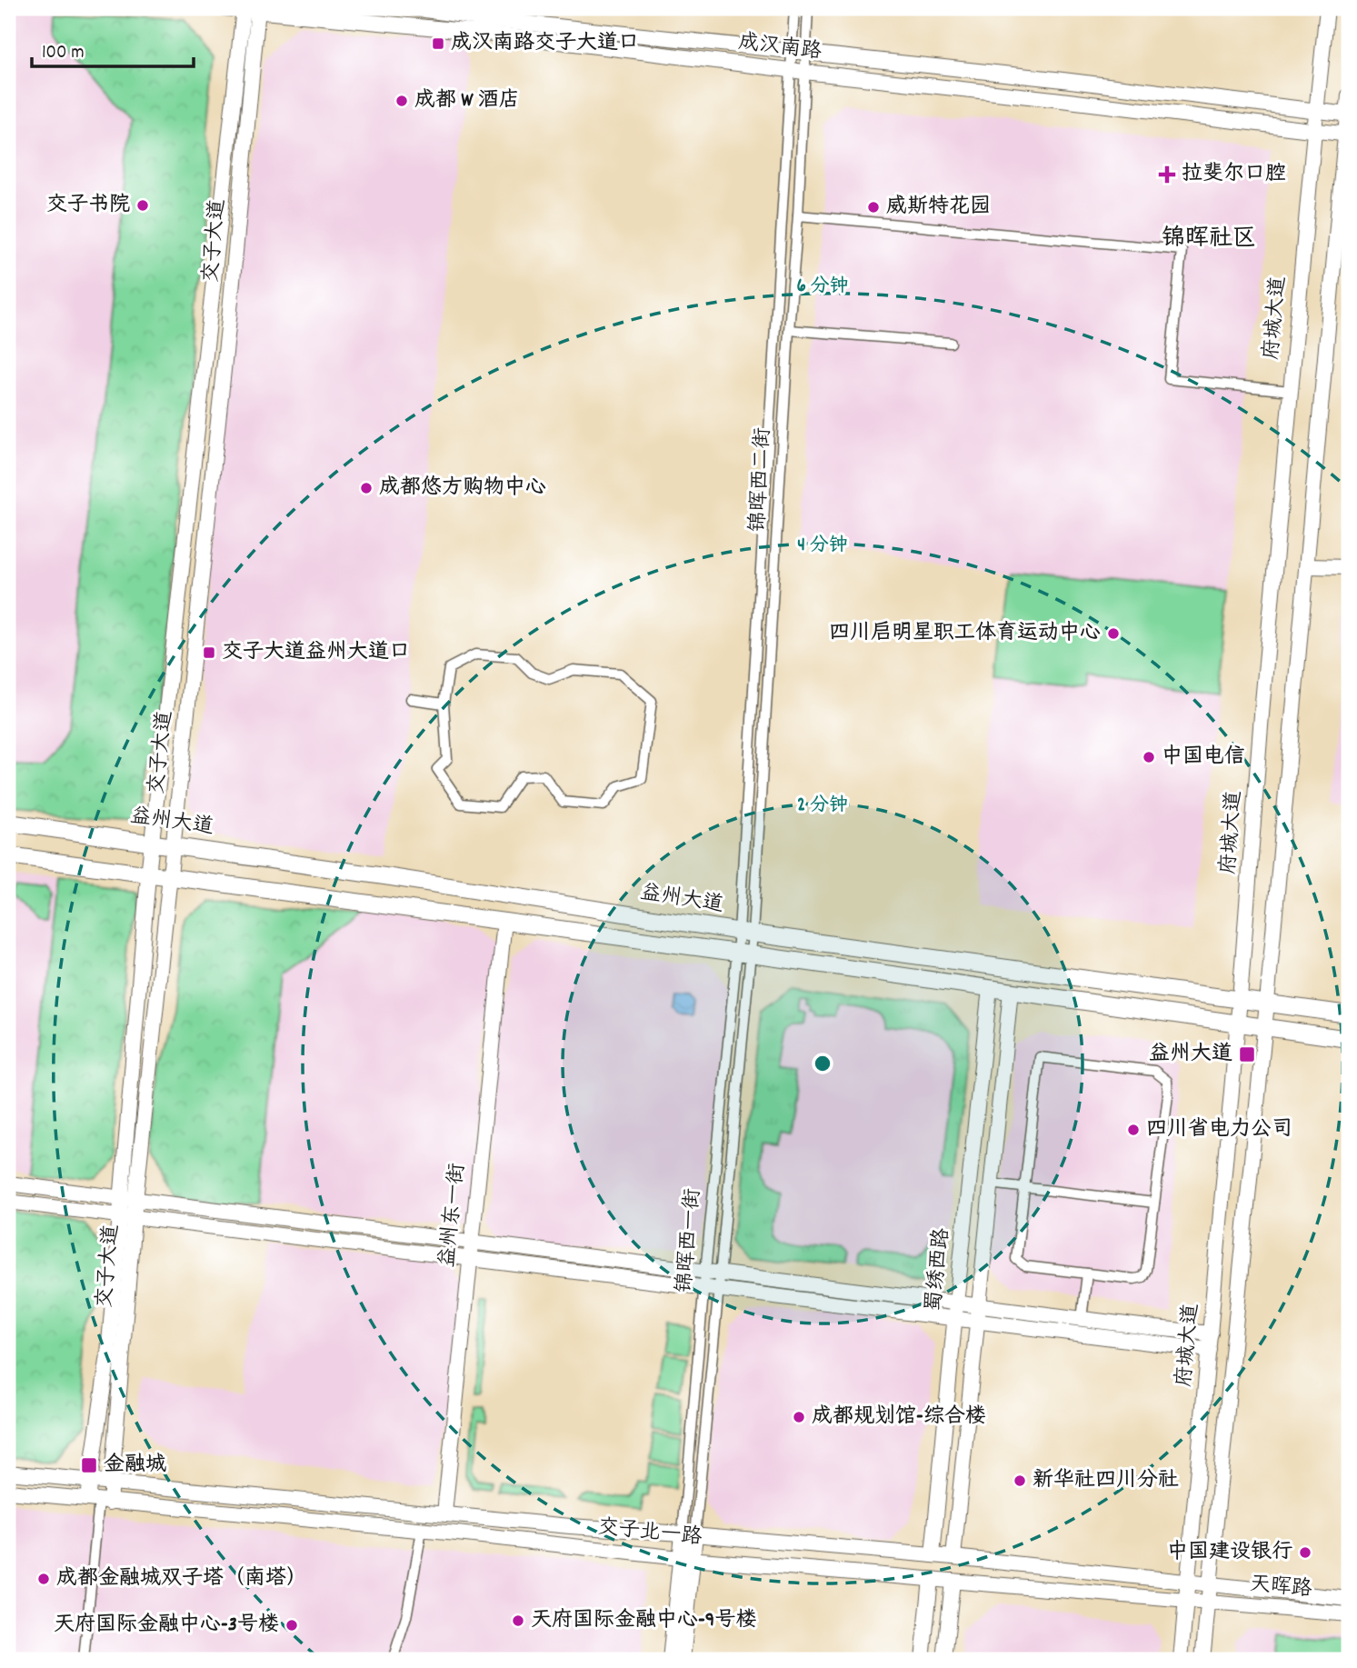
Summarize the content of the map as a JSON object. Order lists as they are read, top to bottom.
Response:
{
  "streets": {
    "main road": [
      "成汉南路",
      "交子大道",
      "府城大道",
      "益州大道",
      "益州东一街",
      "蜀绣西路",
      "交子北一路",
      "天晖路"
    ],
    "street": ["锦晖西二街", "锦晖西一街"]
  },
  "crossings": [
    ["成汉南路", "交子大道"],
    ["成汉南路", "府城大道"],
    ["成汉南路", "锦晖西二街"],
    ["交子大道", "益州大道"],
    ["交子大道", "交子北一路"],
    ["府城大道", "益州大道"],
    ["府城大道", "交子北一路"],
    ["锦晖西二街", "益州大道"],
    ["锦晖西二街", "锦晖西一街"],
    ["益州东一街", "交子北一路"],
    ["锦晖西一街", "交子北一路"],
    ["蜀绣西路", "交子北一路"],
    ["交子北一路", "天晖路"]
  ],
  "districts": ["锦晖社区"],
  "places": {
    "transit": [
      "成汉南路交子大道口",
      "交子大道益州大道口",
      "益州大道",
      "金融城"
    ],
    "other": [
      "成都 W 酒店",
      "交子书院",
      "威斯特花园",
      "成都悠方购物中心",
      "四川启明星职工体育运动中心",
      "中国电信",
      "四川省电力公司",
      "成都规划馆-综合楼",
      "新华社四川分社",
      "中国建设银行",
      "成都金融城双子塔（南塔）",
      "天府国际金融中心-9号楼",
      "天府国际金融中心-3号楼"
    ],
    "health": ["拉斐尔口腔"]
  },
  "scale_bar": "100 m",
  "rings": ["6 分钟", "4 分钟", "2 分钟"]
}
